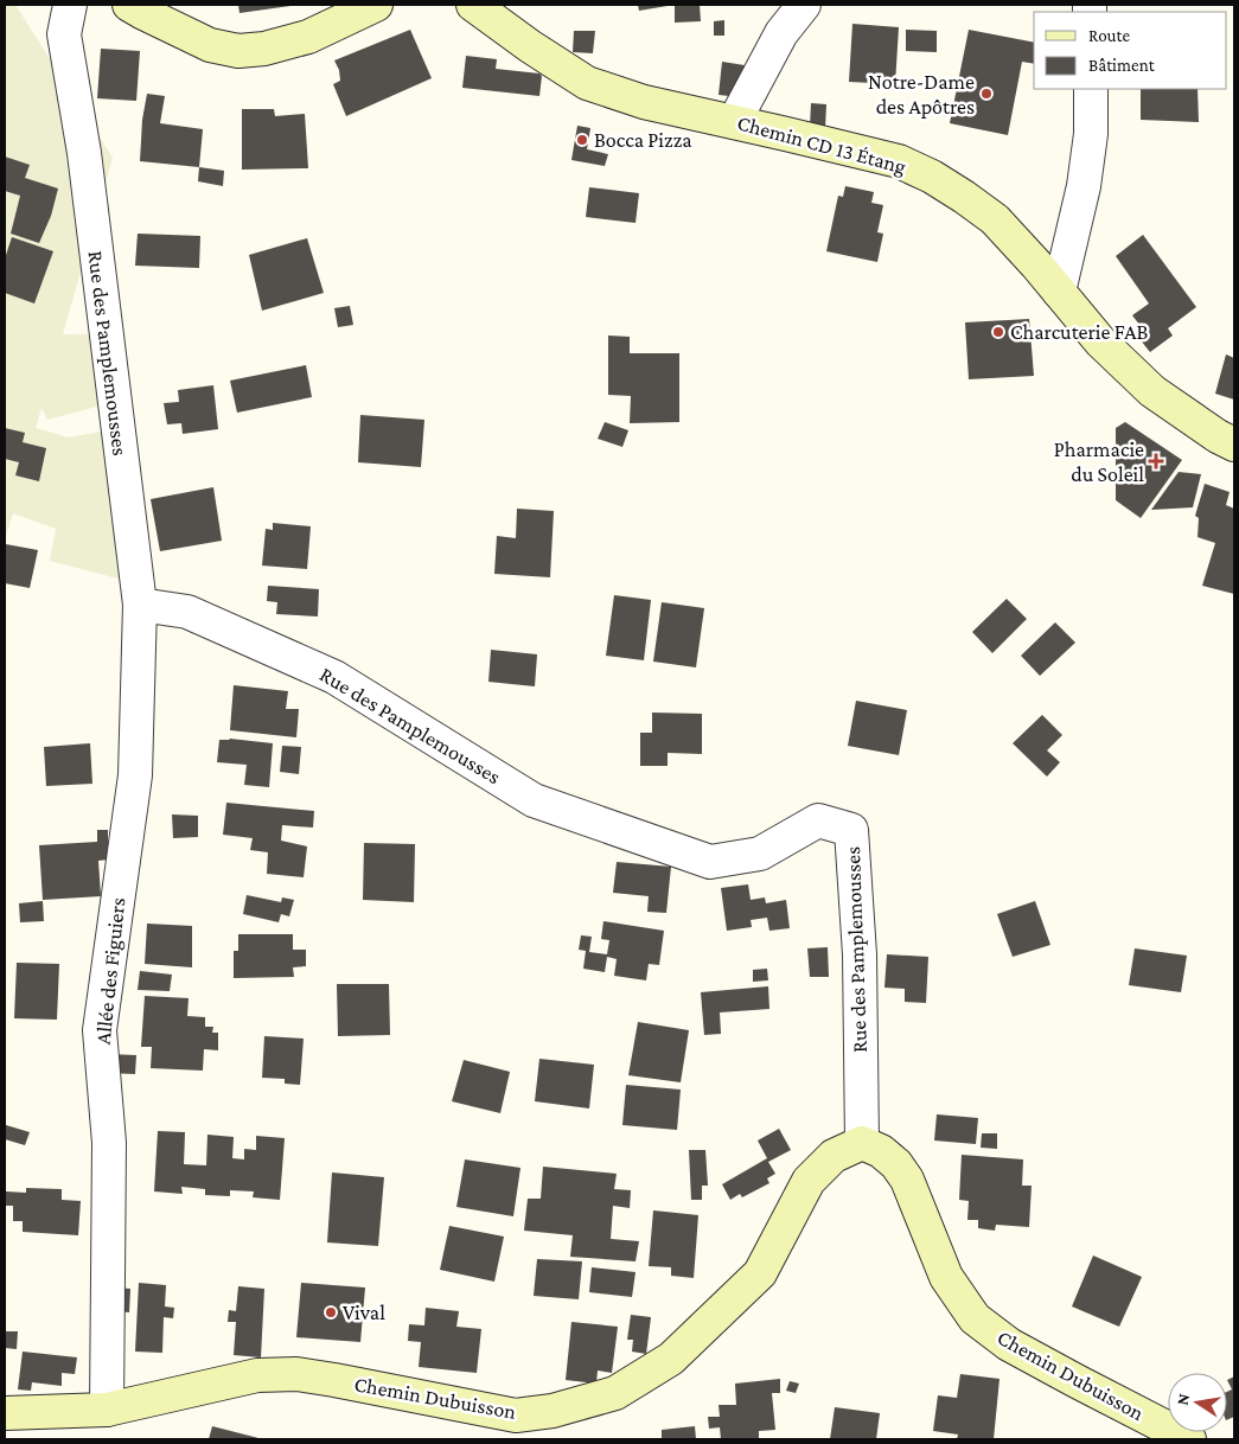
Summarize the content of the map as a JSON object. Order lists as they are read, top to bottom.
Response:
{
  "streets": {
    "main road": ["Chemin CD 13 Étang", "Chemin Dubuisson"],
    "street": ["Rue des Pamplemousses", "Allée des Figuiers"]
  },
  "crossings": [
    ["Rue des Pamplemousses", "Allée des Figuiers"],
    ["Rue des Pamplemousses", "Chemin Dubuisson"],
    ["Allée des Figuiers", "Chemin Dubuisson"]
  ],
  "places": {
    "other": [
      "Notre-Dame des Apôtres",
      "Bocca Pizza",
      "Charcuterie FAB",
      "Vival"
    ],
    "health": ["Pharmacie du Soleil"]
  },
  "legend": ["Route", "Bâtiment"],
  "north": "left"
}
